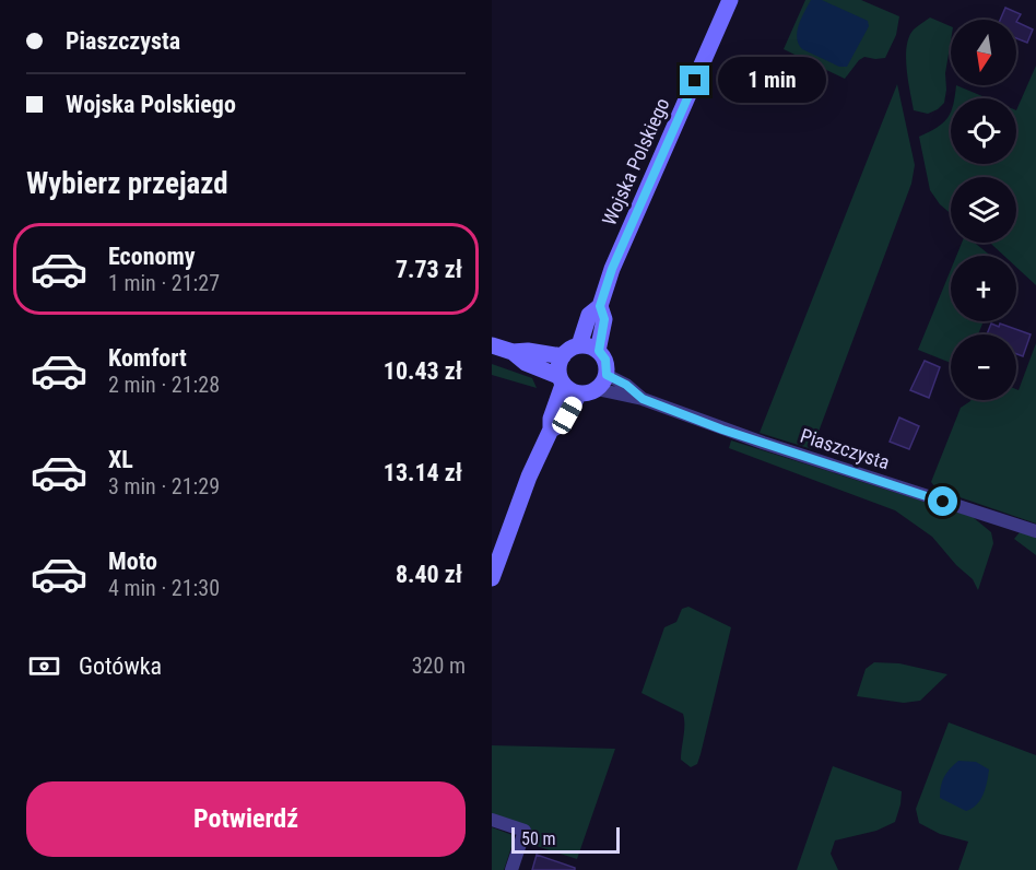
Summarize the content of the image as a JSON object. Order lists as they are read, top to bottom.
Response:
{
  "streets": {
    "street": ["Wojska Polskiego", "Piaszczysta"]
  },
  "crossings": [
    ["Wojska Polskiego", "Piaszczysta"]
  ],
  "scale_bar": "50 m",
  "north": "bottom",
  "page": {
    "banner": ["Piaszczysta", "Wojska Polskiego"],
    "map_buttons": ["+", "−"],
    "bubble": "1 min",
    "heading": "Wybierz przejazd",
    "list": [
      {
        "name": "Economy",
        "note": "1 min · 21:27",
        "value": "7.73 zł"
      },
      {
        "name": "Komfort",
        "note": "2 min · 21:28",
        "value": "10.43 zł"
      },
      {
        "name": "XL",
        "note": "3 min · 21:29",
        "value": "13.14 zł"
      },
      {
        "name": "Moto",
        "note": "4 min · 21:30",
        "value": "8.40 zł"
      }
    ],
    "pay": ["Gotówka", "320 m"],
    "buttons": "Potwierdź",
    "scale": "50 m"
  }
}
